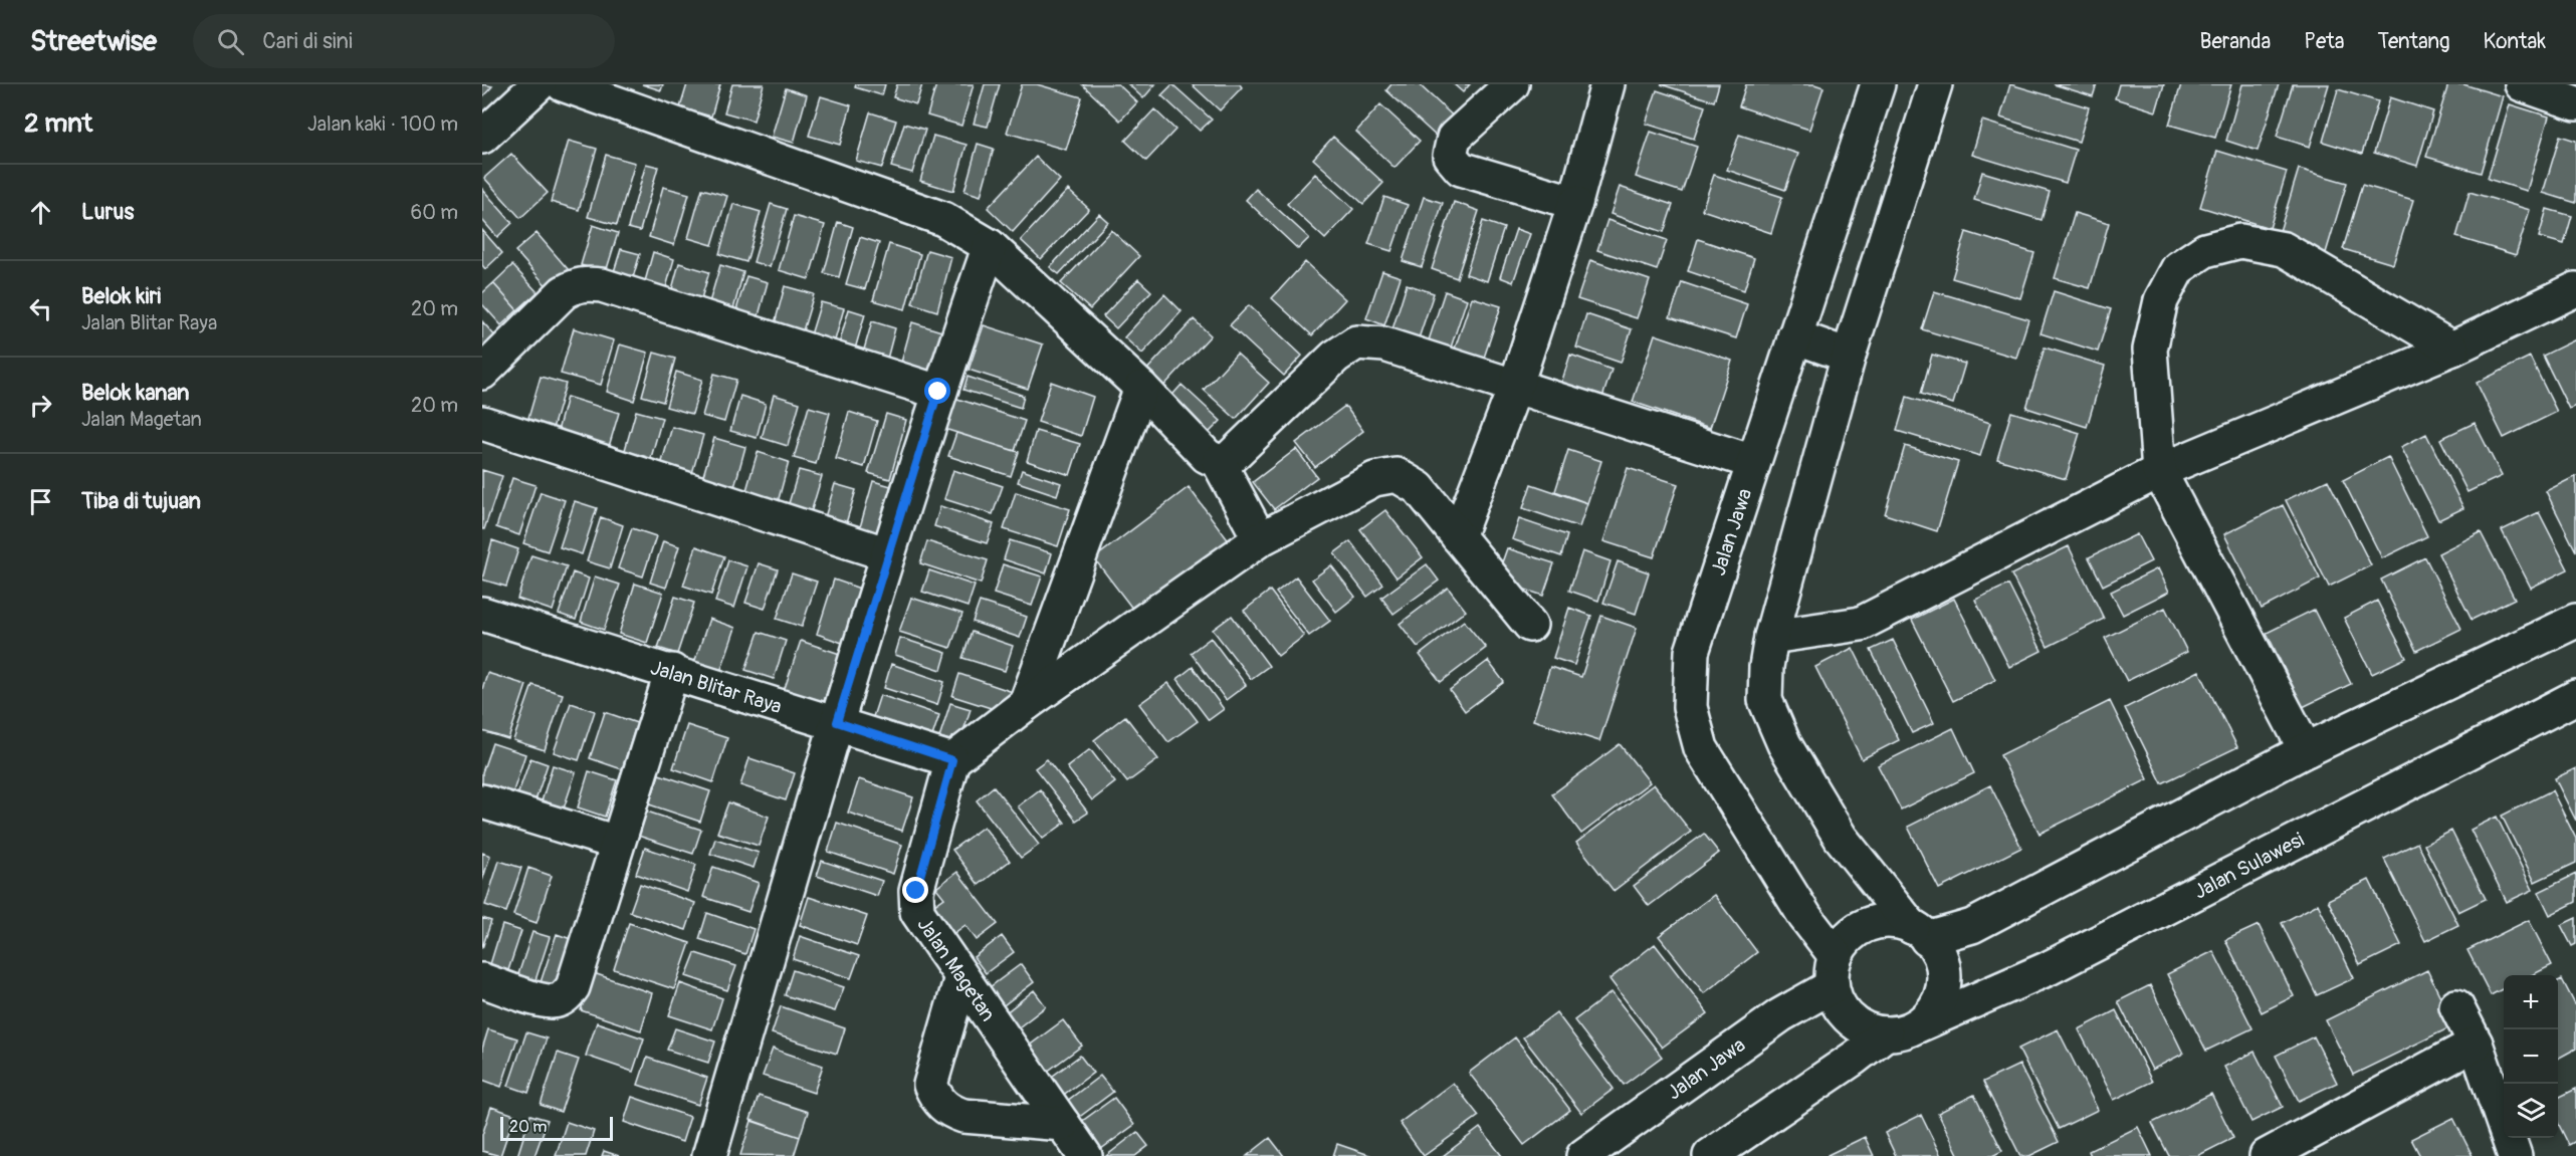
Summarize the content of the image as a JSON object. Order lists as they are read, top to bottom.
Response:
{
  "streets": {
    "street": [
      "Jalan Jawa",
      "Jalan Blitar Raya",
      "Jalan Sulawesi",
      "Jalan Magetan"
    ]
  },
  "crossings": [
    ["Jalan Jawa", "Jalan Sulawesi"],
    ["Jalan Blitar Raya", "Jalan Magetan"]
  ],
  "scale_bar": "20 m",
  "page": {
    "header": "Streetwise",
    "search": "Cari di sini",
    "nav": [
      "Beranda",
      "Peta",
      "Tentang",
      "Kontak"
    ],
    "heading": ["2 mnt", "Jalan kaki · 100 m"],
    "list": [
      ["Lurus", "60 m"],
      ["Belok kiri", "Jalan Blitar Raya", "20 m"],
      ["Belok kanan", "Jalan Magetan", "20 m"],
      "Tiba di tujuan"
    ],
    "map_buttons": ["+", "−"],
    "scale": "20 m"
  }
}
